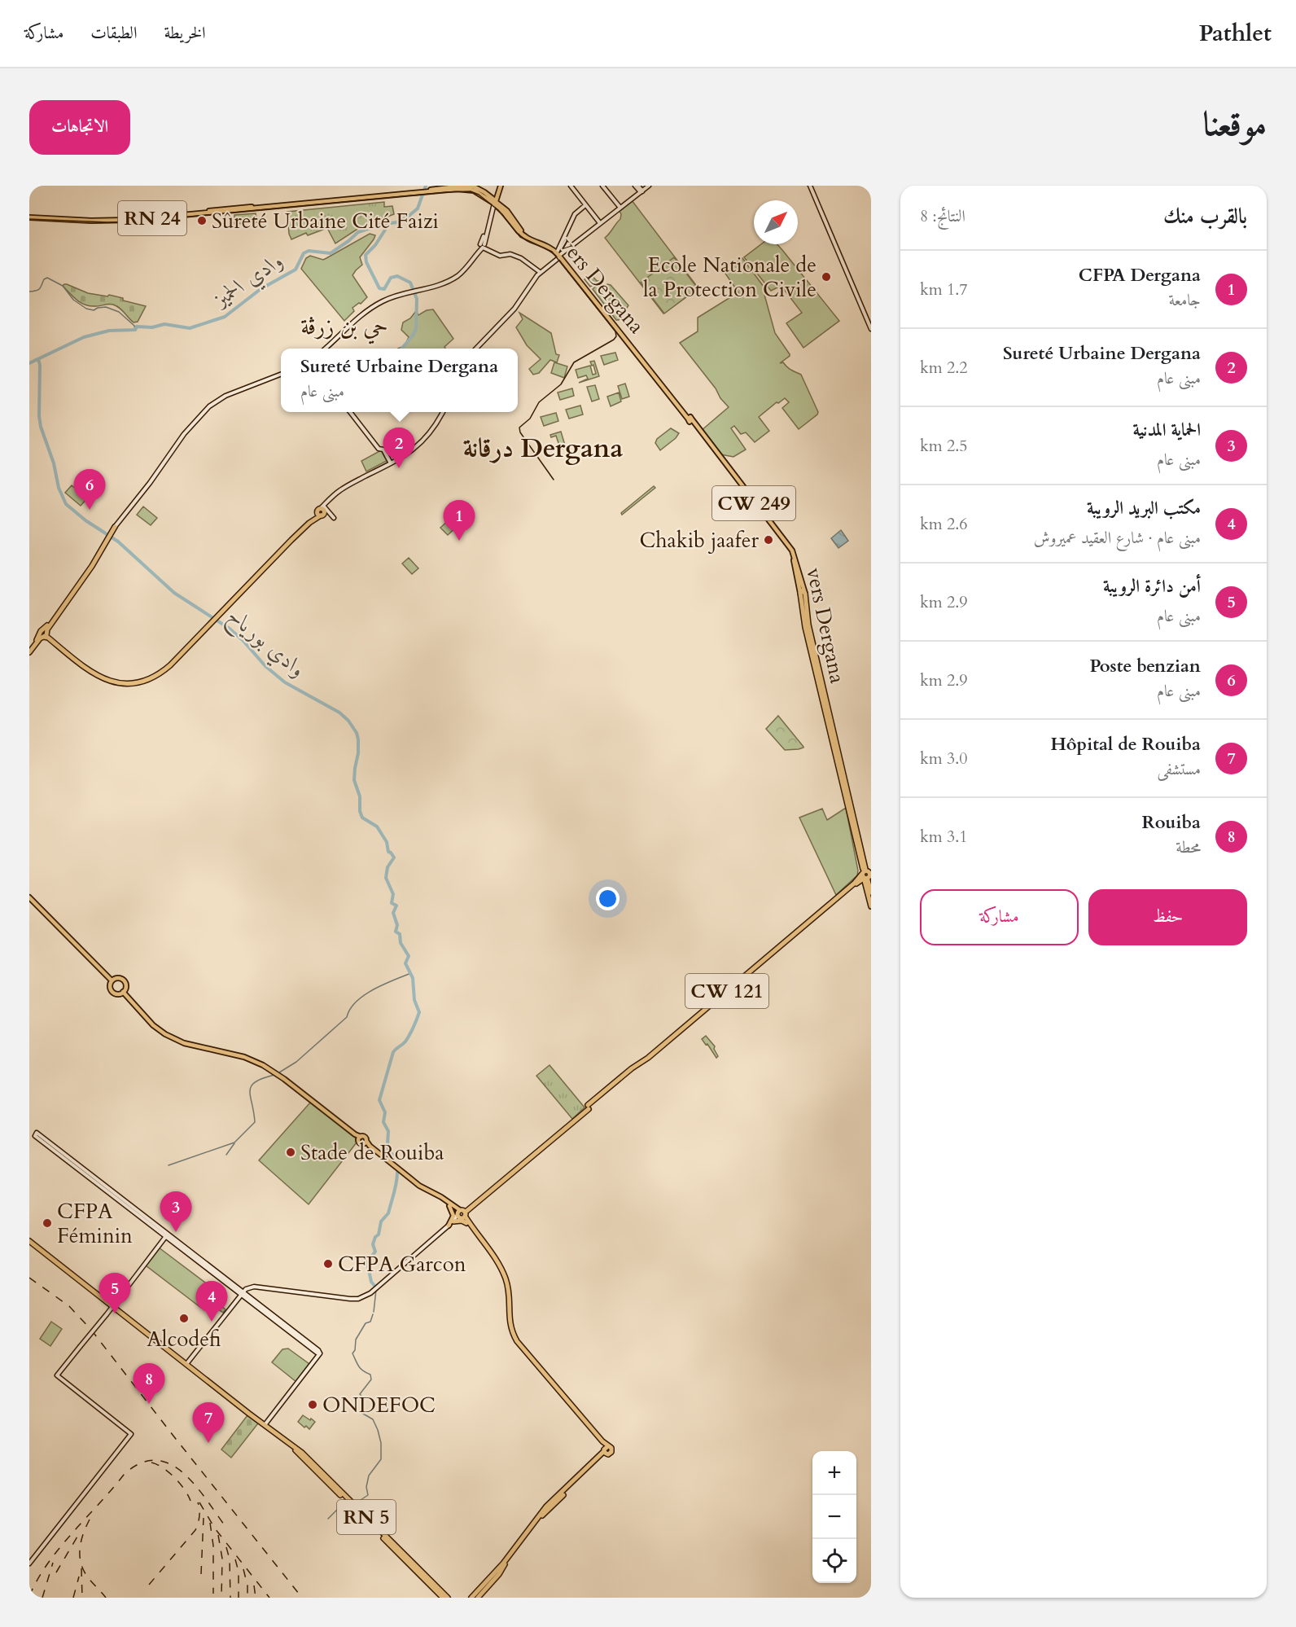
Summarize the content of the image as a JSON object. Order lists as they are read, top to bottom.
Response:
{
  "streets": {
    "highway": ["vers Dergana", "CW 121", "RN 5"],
    "main road": ["RN 24"]
  },
  "districts": ["حي بن زرڤة", "درقانة Dergana"],
  "water": ["وادي الحميز", "وادي بورياح"],
  "places": [
    "Sûreté Urbaine Cité Faizi",
    "Ecole Nationale de la Protection Civile",
    "Chakib jaafer",
    "Stade de Rouiba",
    "CFPA Féminin",
    "CFPA Garcon",
    "Alcodefi",
    "ONDEFOC"
  ],
  "north": "top right",
  "page": {
    "header": "Pathlet",
    "nav": ["الخريطة", "الطبقات", "مشاركة"],
    "title": "موقعنا",
    "buttons": [
      "الاتجاهات",
      ["حفظ", "مشاركة"]
    ],
    "heading": ["بالقرب منك", "النتائج: 8"],
    "list": [
      {
        "mark": "1",
        "name": "CFPA Dergana",
        "note": "جامعة",
        "value": "1.7 km"
      },
      {
        "mark": "2",
        "name": "Sureté Urbaine Dergana",
        "note": "مبنى عام",
        "value": "2.2 km"
      },
      {
        "mark": "3",
        "name": "الحماية المدنية",
        "note": "مبنى عام",
        "value": "2.5 km"
      },
      {
        "mark": "4",
        "name": "مكتب البريد الرويبة",
        "note": "مبنى عام · شارع العقيد عميروش",
        "value": "2.6 km"
      },
      {
        "mark": "5",
        "name": "أمن دائرة الرويبة",
        "note": "مبنى عام",
        "value": "2.9 km"
      },
      {
        "mark": "6",
        "name": "Poste benzian",
        "note": "مبنى عام",
        "value": "2.9 km"
      },
      {
        "mark": "7",
        "name": "Hôpital de Rouiba",
        "note": "مستشفى",
        "value": "3.0 km"
      },
      {
        "mark": "8",
        "name": "Rouiba",
        "note": "محطة",
        "value": "3.1 km"
      }
    ],
    "popup": ["Sureté Urbaine Dergana", "مبنى عام"],
    "pins": [
      "2",
      "6",
      "1",
      "3",
      "5",
      "4",
      "8",
      "7"
    ],
    "map_buttons": ["+", "−"]
  }
}
